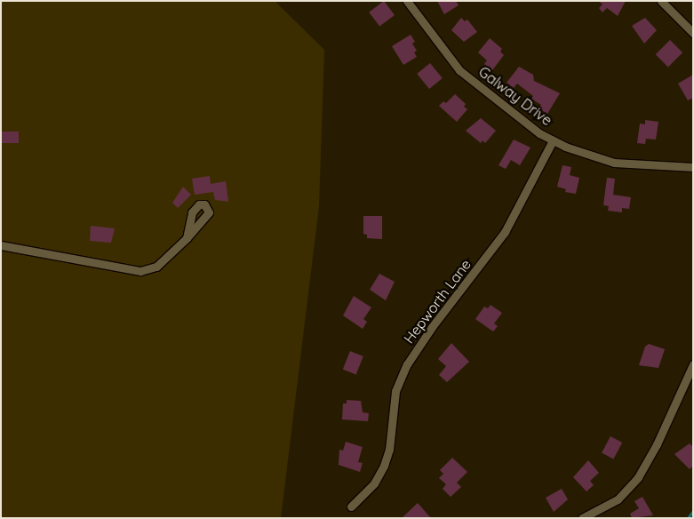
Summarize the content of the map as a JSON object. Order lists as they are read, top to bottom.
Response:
{
  "streets": {
    "street": ["Galway Drive", "Hepworth Lane"]
  },
  "crossings": [
    ["Galway Drive", "Hepworth Lane"]
  ]
}
